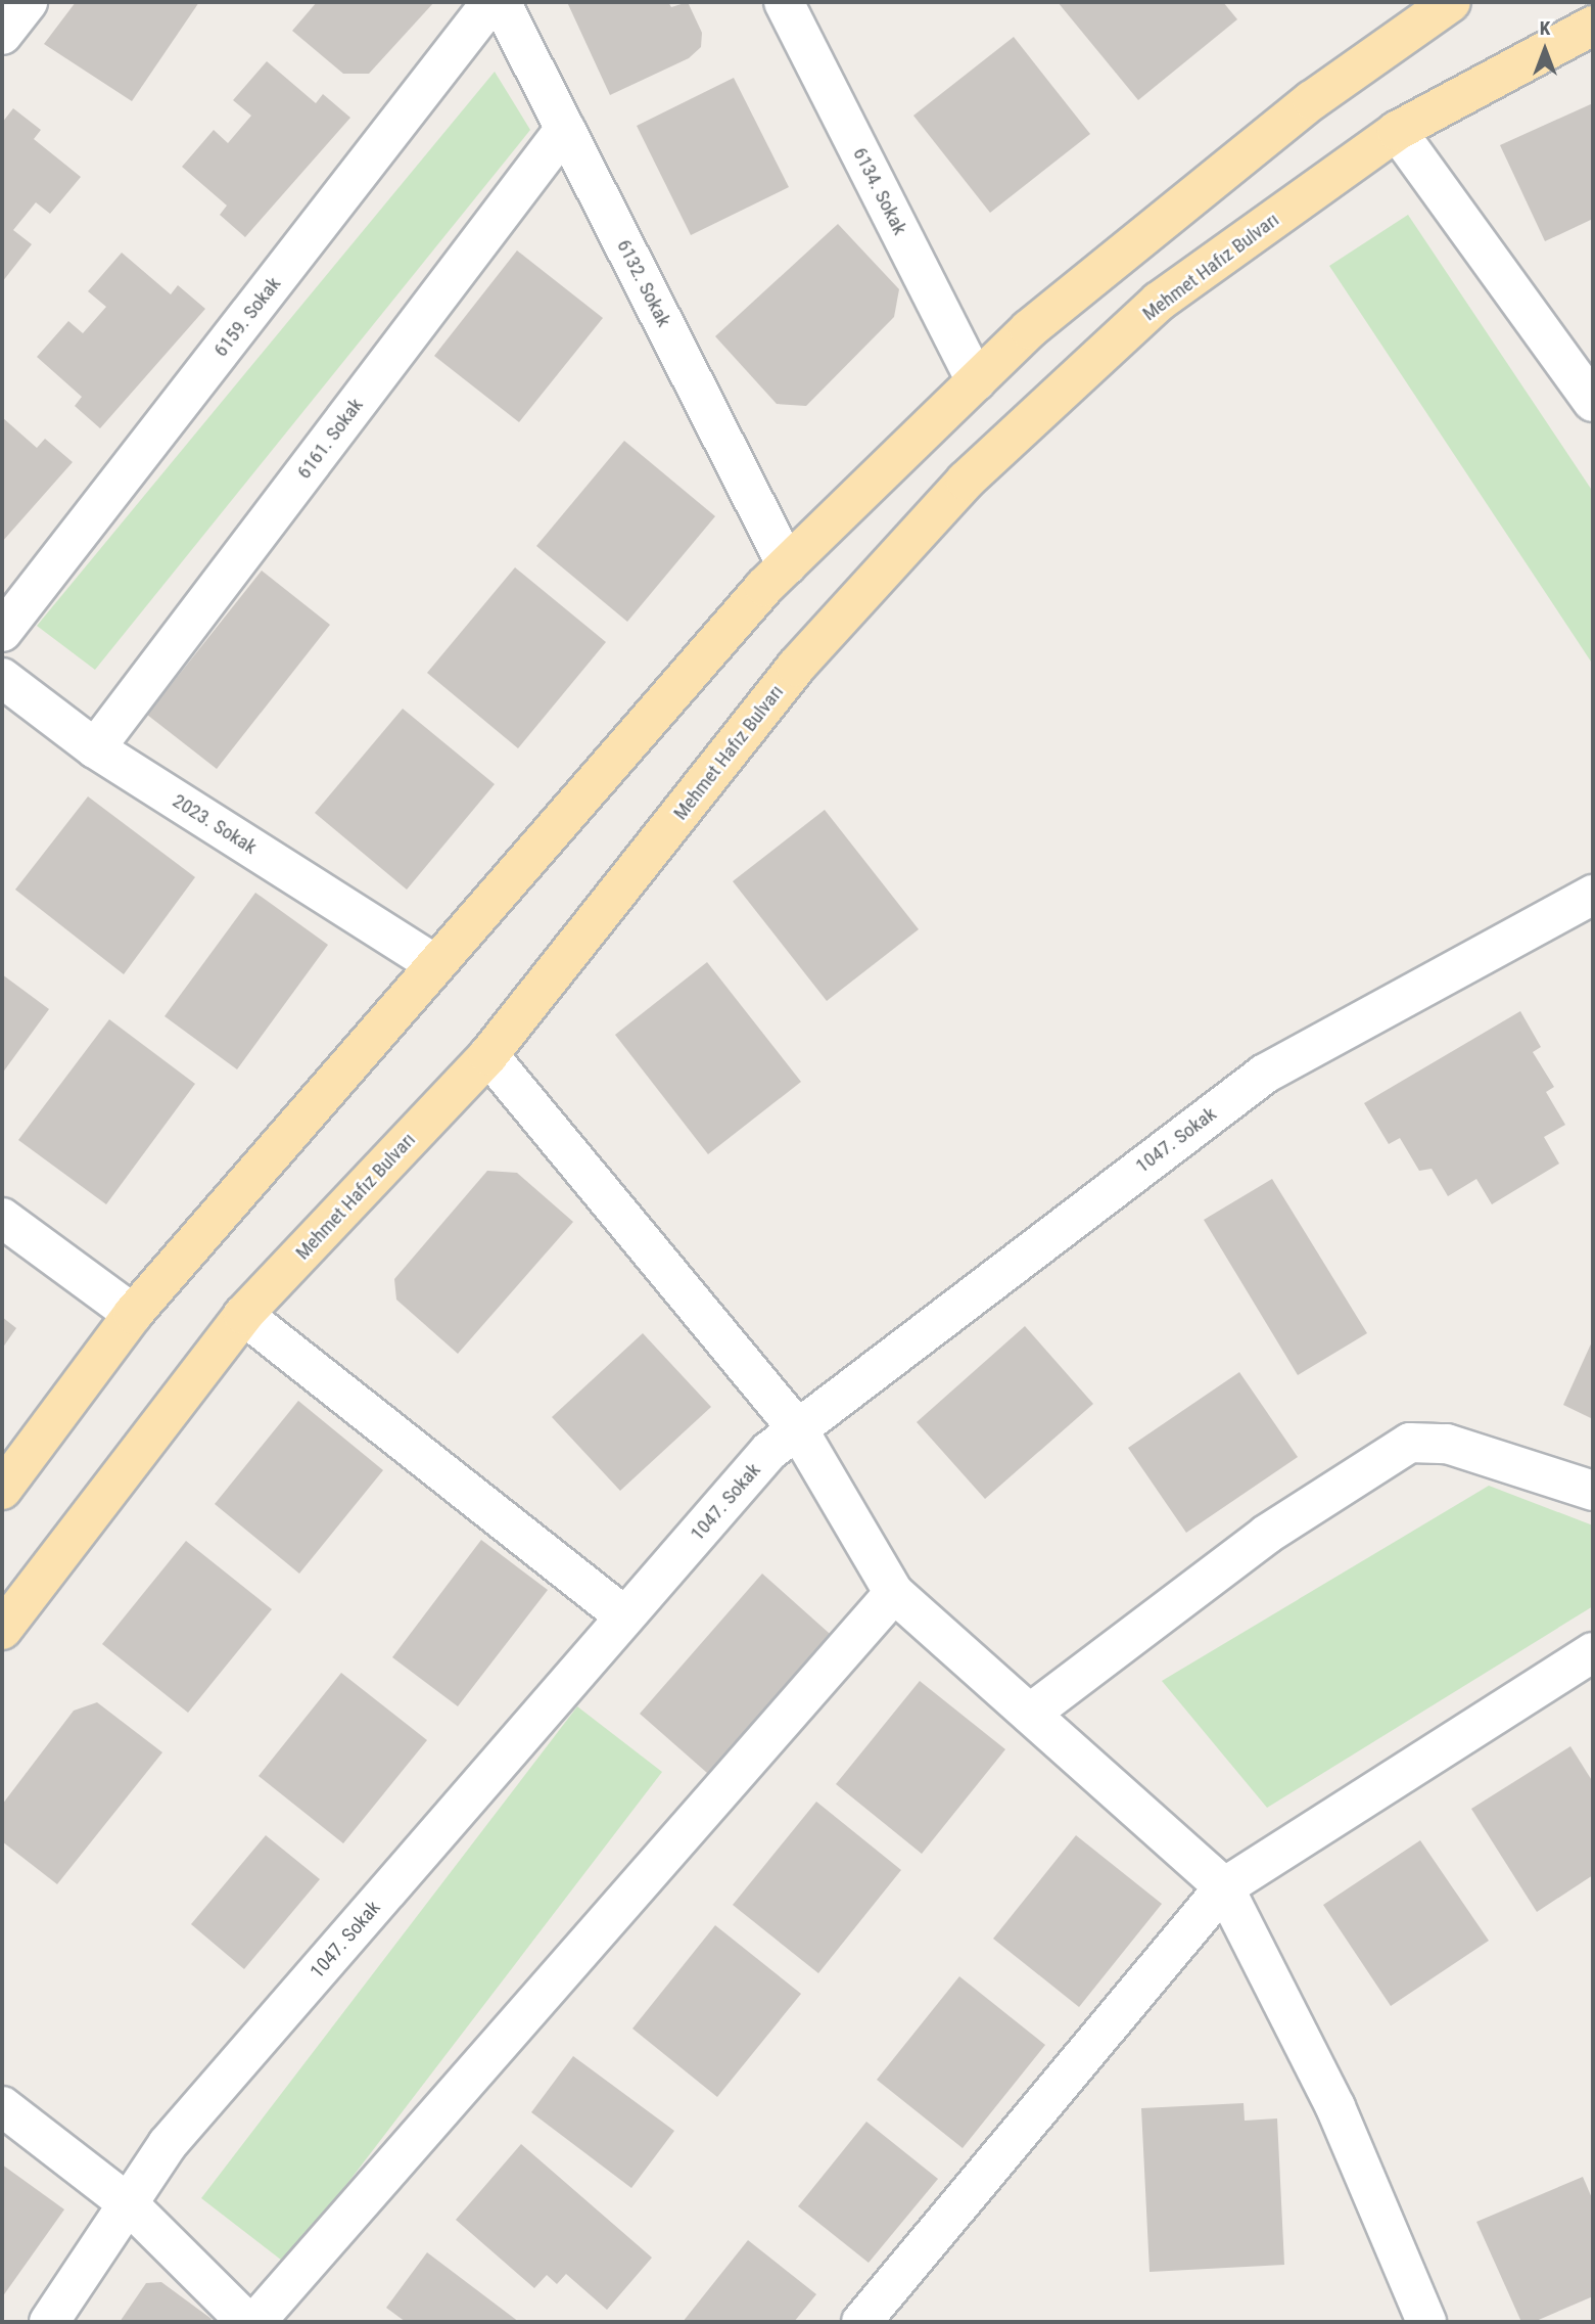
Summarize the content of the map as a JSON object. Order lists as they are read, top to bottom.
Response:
{
  "streets": {
    "main road": ["Mehmet Hafız Bulvarı"],
    "street": [
      "6134. Sokak",
      "6132. Sokak",
      "6159. Sokak",
      "6161. Sokak",
      "2023. Sokak",
      "1047. Sokak"
    ]
  },
  "crossings": [
    ["6132. Sokak", "6161. Sokak"],
    ["6161. Sokak", "2023. Sokak"]
  ],
  "north": "top"
}
